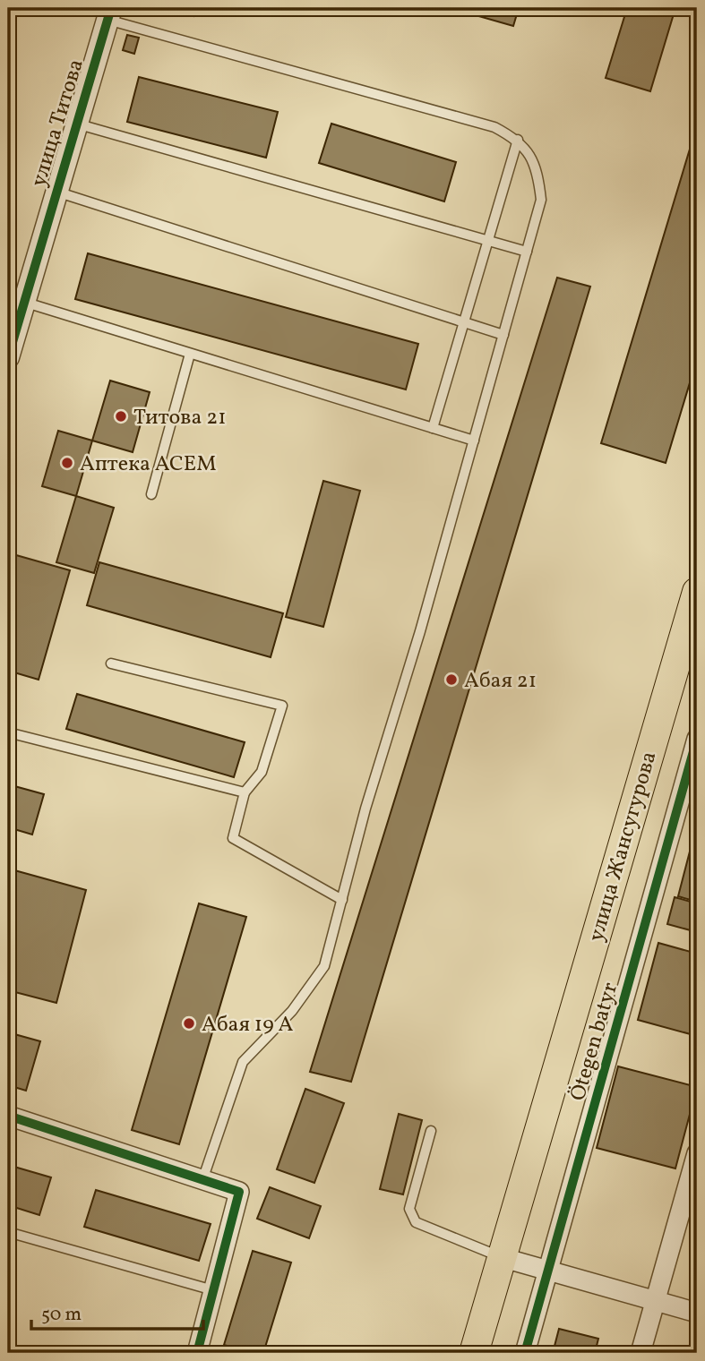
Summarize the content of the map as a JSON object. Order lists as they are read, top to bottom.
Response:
{
  "streets": {
    "main road": ["улица Жансугурова"],
    "street": ["улица Титова", "Ötegen batyr"]
  },
  "places": [
    "Титова 21",
    "Аптека АСЕМ",
    "Абая 21",
    "Абая 19 А"
  ],
  "scale_bar": "50 m"
}
